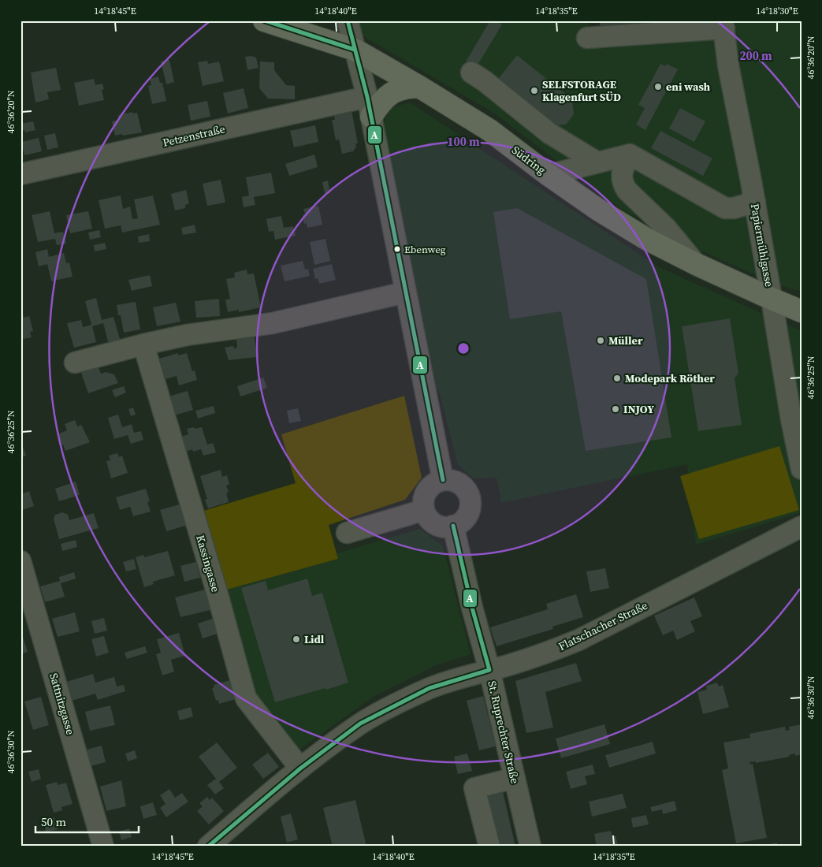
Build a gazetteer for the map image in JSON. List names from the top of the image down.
{
  "streets": {
    "main road": ["Südring"],
    "street": [
      "Petzenstraße",
      "Papiermühlgasse",
      "Kassingasse",
      "Flatschacher Straße",
      "Sattnitzgasse",
      "St. Ruprechter Straße"
    ]
  },
  "crossings": [
    ["Südring", "Papiermühlgasse"],
    ["Kassingasse", "Flatschacher Straße"],
    ["Flatschacher Straße", "St. Ruprechter Straße"]
  ],
  "places": [
    "eni wash",
    "SELFSTORAGE Klagenfurt SÜD",
    "Ebenweg",
    "Müller",
    "Modepark Röther",
    "INJOY",
    "Lidl"
  ],
  "lines": ["transit line A"],
  "scale_bar": "50 m",
  "coordinates": [
    "14°18'45\"E",
    "14°18'40\"E",
    "14°18'35\"E",
    "14°18'30\"E",
    "46°36'20\"N",
    "46°36'25\"N",
    "46°36'30\"N"
  ],
  "rings": ["200 m", "100 m"]
}
